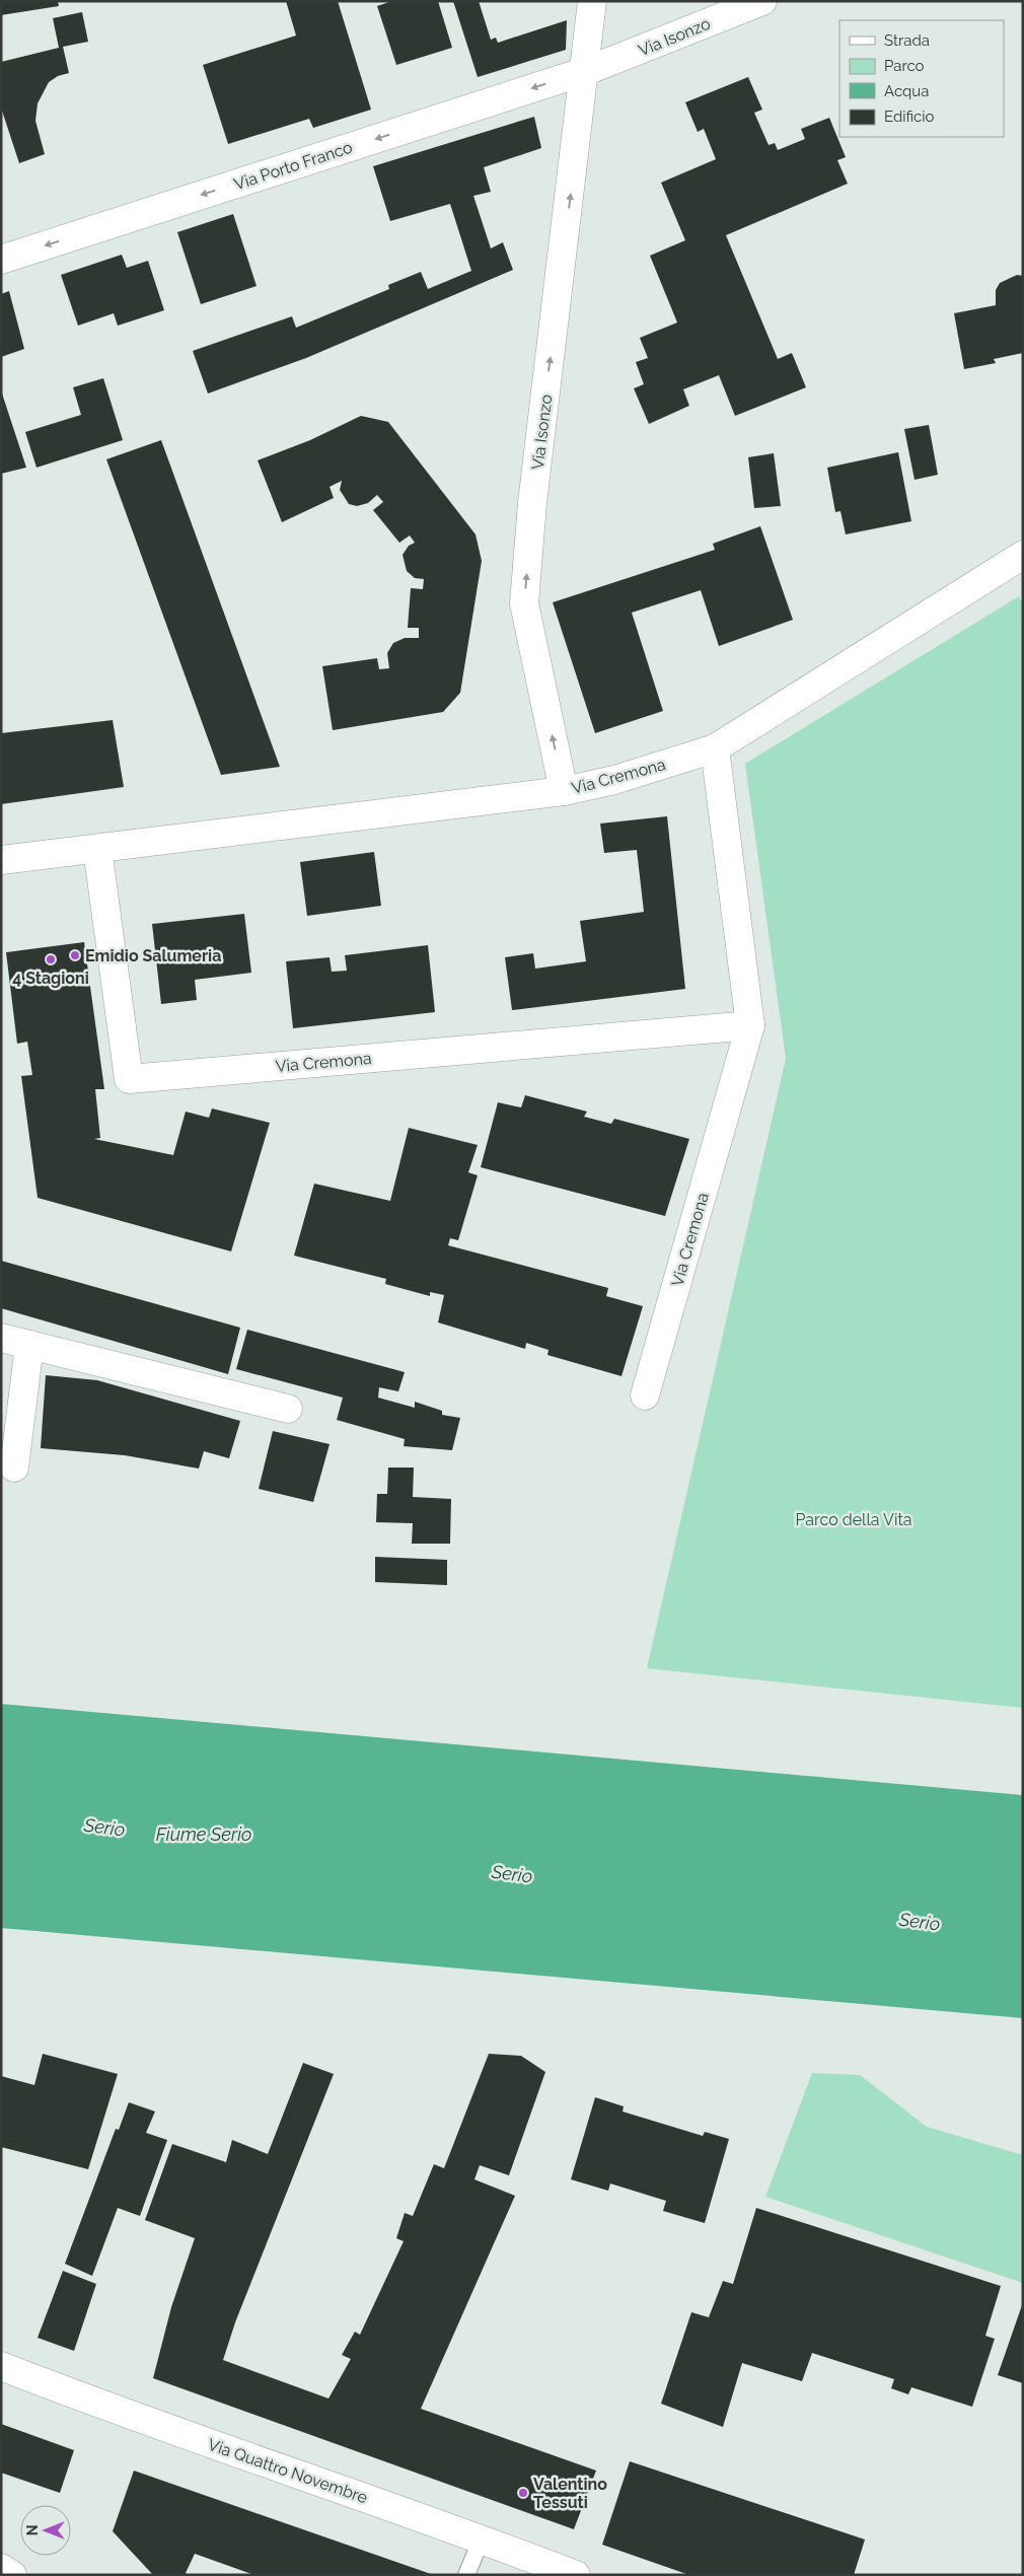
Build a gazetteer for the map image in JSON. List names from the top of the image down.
{
  "streets": {
    "street": [
      "Via Isonzo",
      "Via Porto Franco",
      "Via Cremona",
      "Via Quattro Novembre"
    ]
  },
  "crossings": [
    ["Via Isonzo", "Via Porto Franco"],
    ["Via Isonzo", "Via Cremona"]
  ],
  "one_way": ["Via Isonzo", "Via Porto Franco"],
  "water": ["Serio", "Fiume Serio"],
  "parks": ["Parco della Vita"],
  "places": ["Emidio Salumeria", "4 Stagioni", "Valentino Tessuti"],
  "legend": [
    "Strada",
    "Parco",
    "Acqua",
    "Edificio"
  ],
  "north": "left"
}
